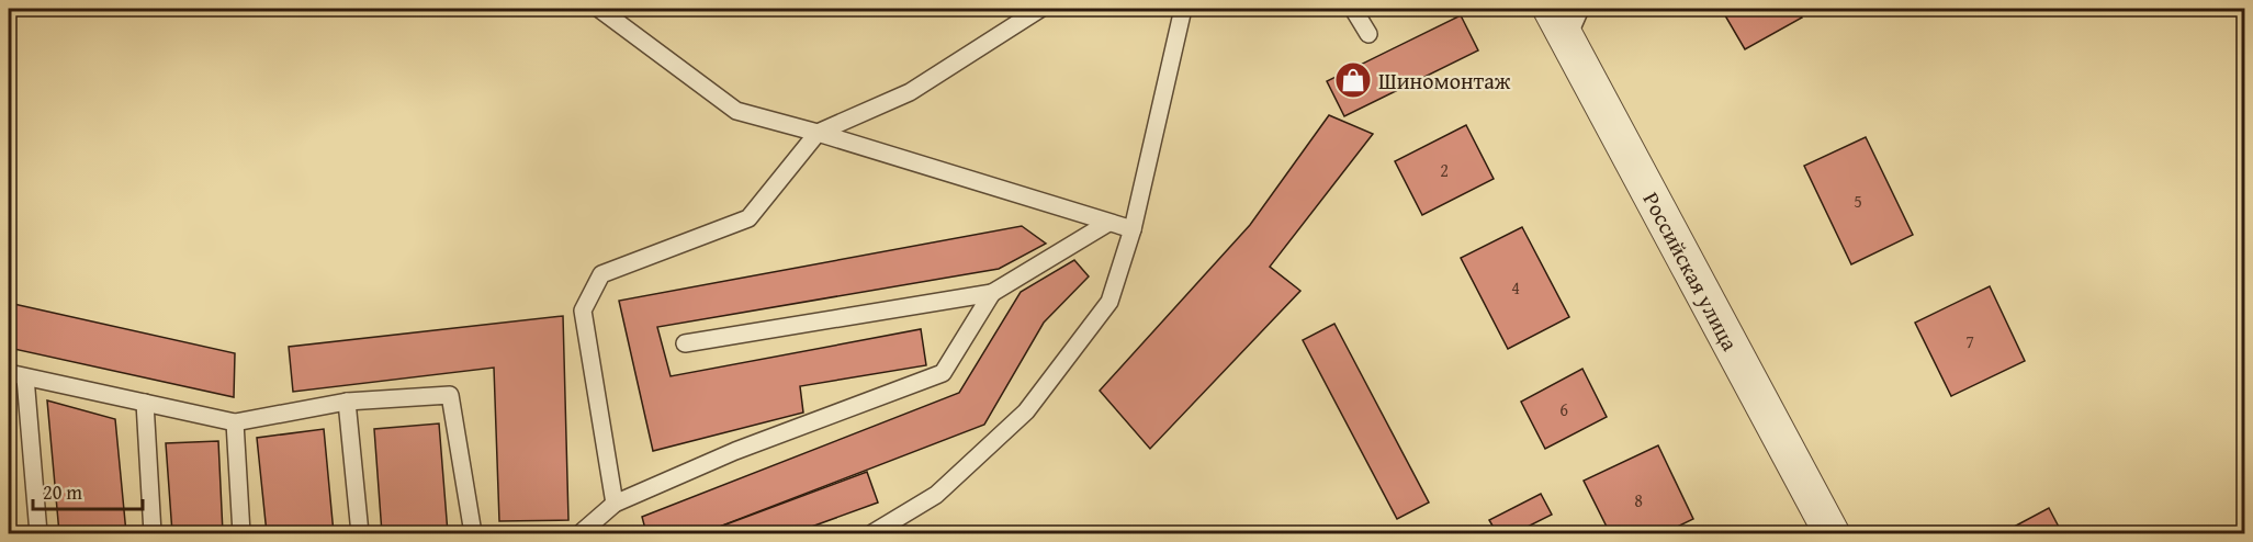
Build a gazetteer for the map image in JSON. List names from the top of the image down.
{
  "streets": {
    "street": ["Российская улица"]
  },
  "places": {
    "shop": ["Шиномонтаж"]
  },
  "house_numbers": [
    "2",
    "5",
    "4",
    "7",
    "6",
    "8"
  ],
  "scale_bar": "20 m"
}
